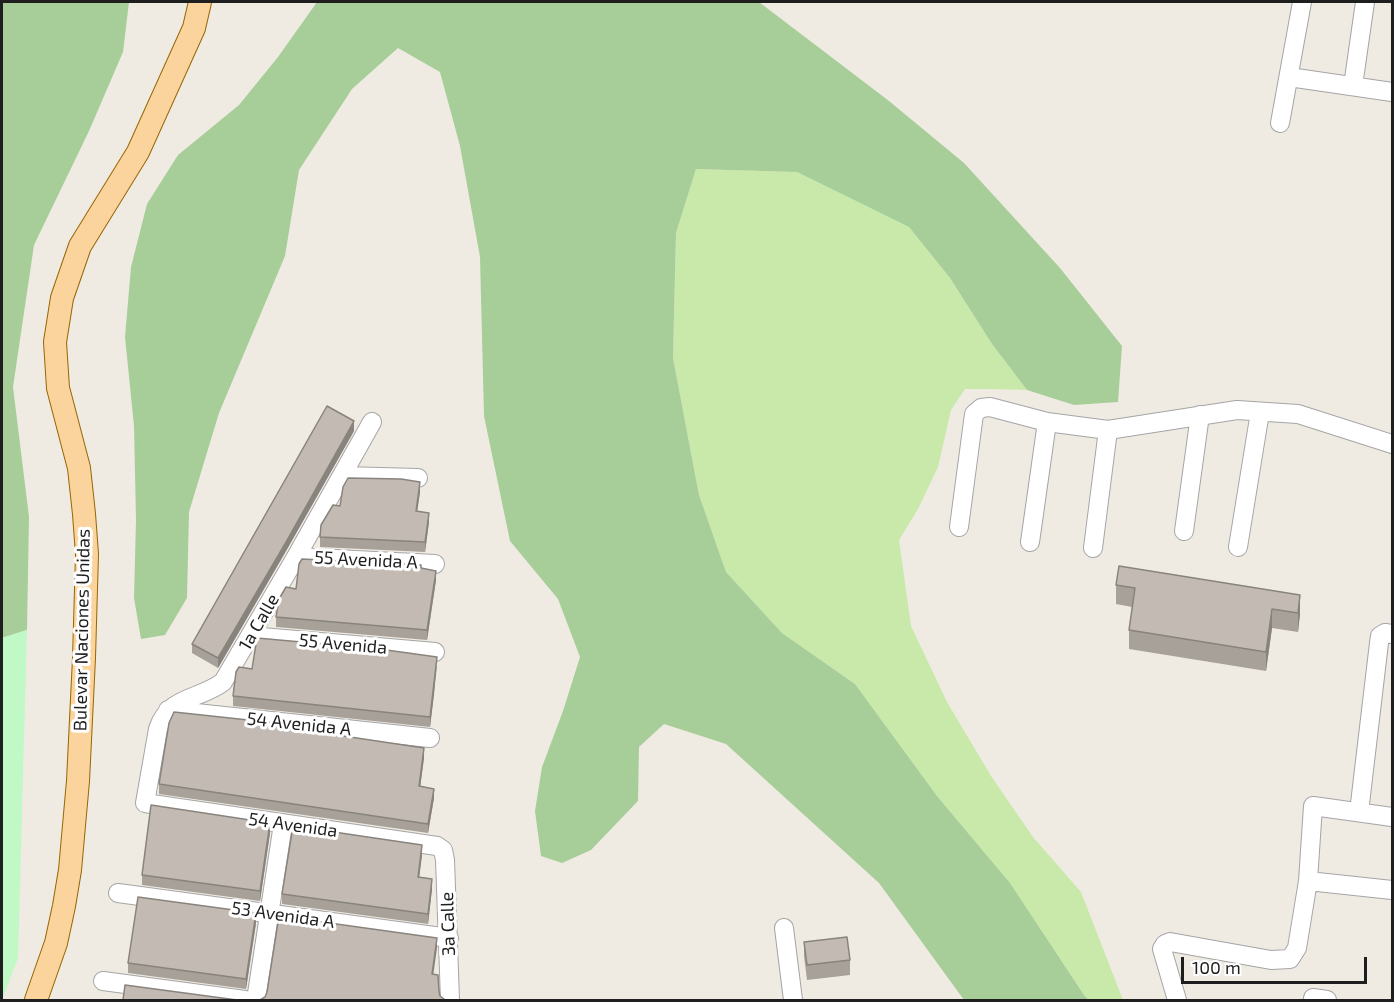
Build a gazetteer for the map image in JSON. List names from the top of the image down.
{
  "streets": {
    "main road": ["Bulevar Naciones Unidas"],
    "street": [
      "55 Avenida A",
      "1a Calle",
      "55 Avenida",
      "54 Avenida A",
      "54 Avenida",
      "53 Avenida A",
      "3a Calle"
    ]
  },
  "crossings": [
    ["55 Avenida A", "1a Calle"],
    ["1a Calle", "55 Avenida"],
    ["1a Calle", "54 Avenida A"],
    ["1a Calle", "54 Avenida"],
    ["54 Avenida A", "54 Avenida"],
    ["54 Avenida", "3a Calle"],
    ["53 Avenida A", "3a Calle"]
  ],
  "scale_bar": "100 m"
}
